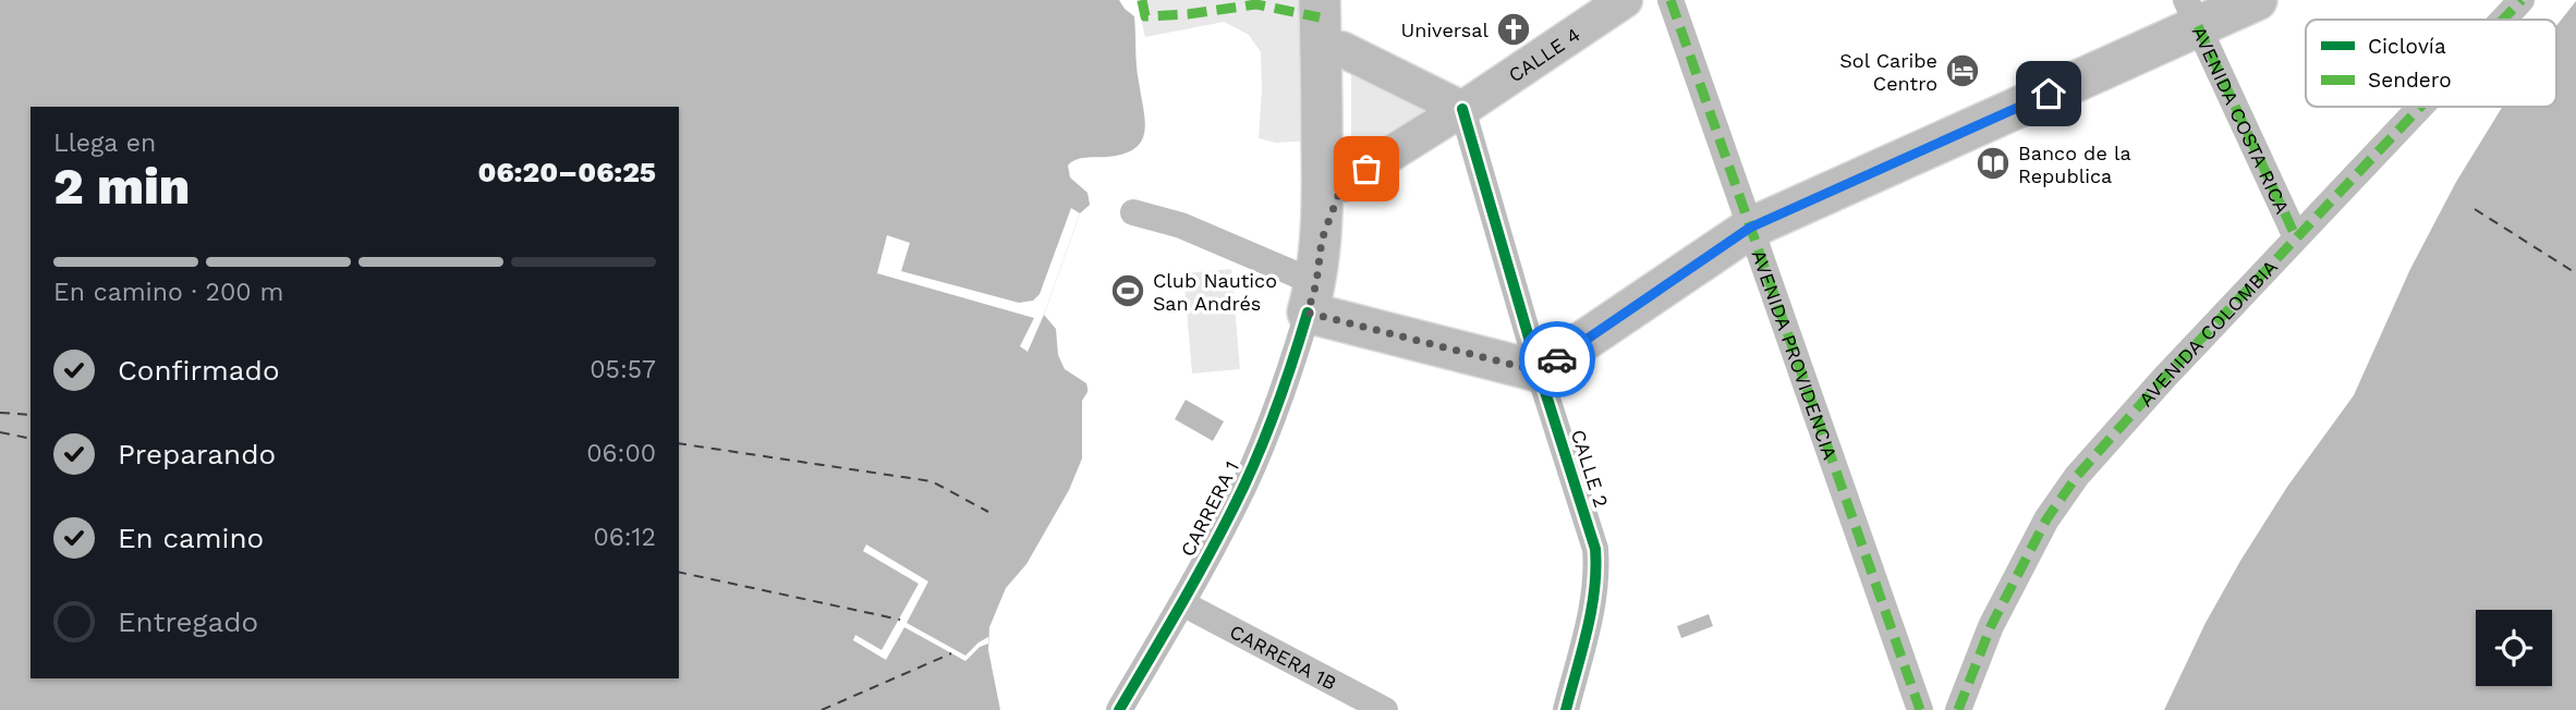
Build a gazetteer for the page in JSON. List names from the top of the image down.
{
  "streets": {
    "highway": ["CARRERA 1"],
    "main road": ["CALLE 4"],
    "street": [
      "AVENIDA COSTA RICA",
      "AVENIDA COLOMBIA",
      "AVENIDA PROVIDENCIA",
      "CALLE 2",
      "CARRERA 1B"
    ]
  },
  "crossings": [
    ["CALLE 4", "CALLE 2"],
    ["CALLE 4", "CARRERA 1"],
    ["AVENIDA COSTA RICA", "AVENIDA COLOMBIA"],
    ["CARRERA 1", "CARRERA 1B"]
  ],
  "places": {
    "church": ["Universal"],
    "hotel": ["Sol Caribe Centro"],
    "library": ["Banco de la Republica"],
    "sports": ["Club Nautico San Andrés"]
  },
  "legend": ["Ciclovía", "Sendero"],
  "page": {
    "heading": ["2 min", "Llega en", "06:20–06:25"],
    "bar": "En camino · 200 m",
    "list": [
      ["Confirmado", "05:57"],
      ["Preparando", "06:00"],
      ["En camino", "06:12"],
      "Entregado"
    ]
  }
}
